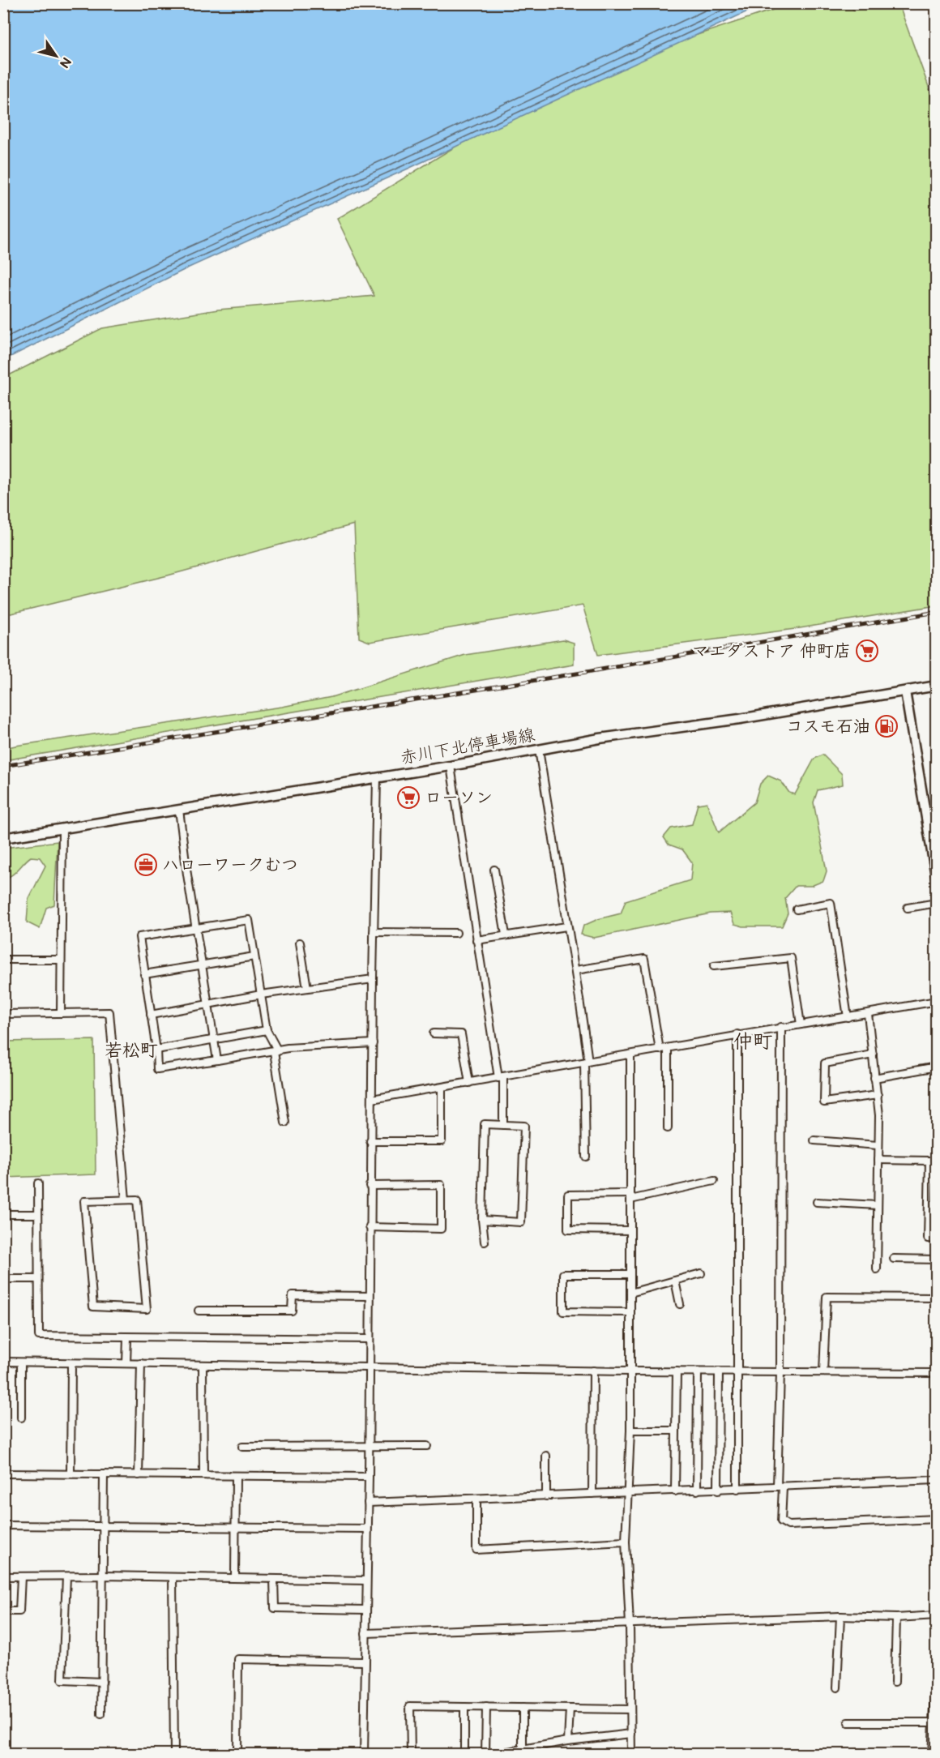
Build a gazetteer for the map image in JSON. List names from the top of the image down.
{
  "streets": {
    "main road": ["赤川下北停車場線"]
  },
  "districts": ["仲町", "若松町"],
  "places": {
    "supermarket": ["マエダストア 仲町店", "ローソン"],
    "fuel station": ["コスモ石油"],
    "office": ["ハローワークむつ"]
  },
  "north": "bottom right"
}
